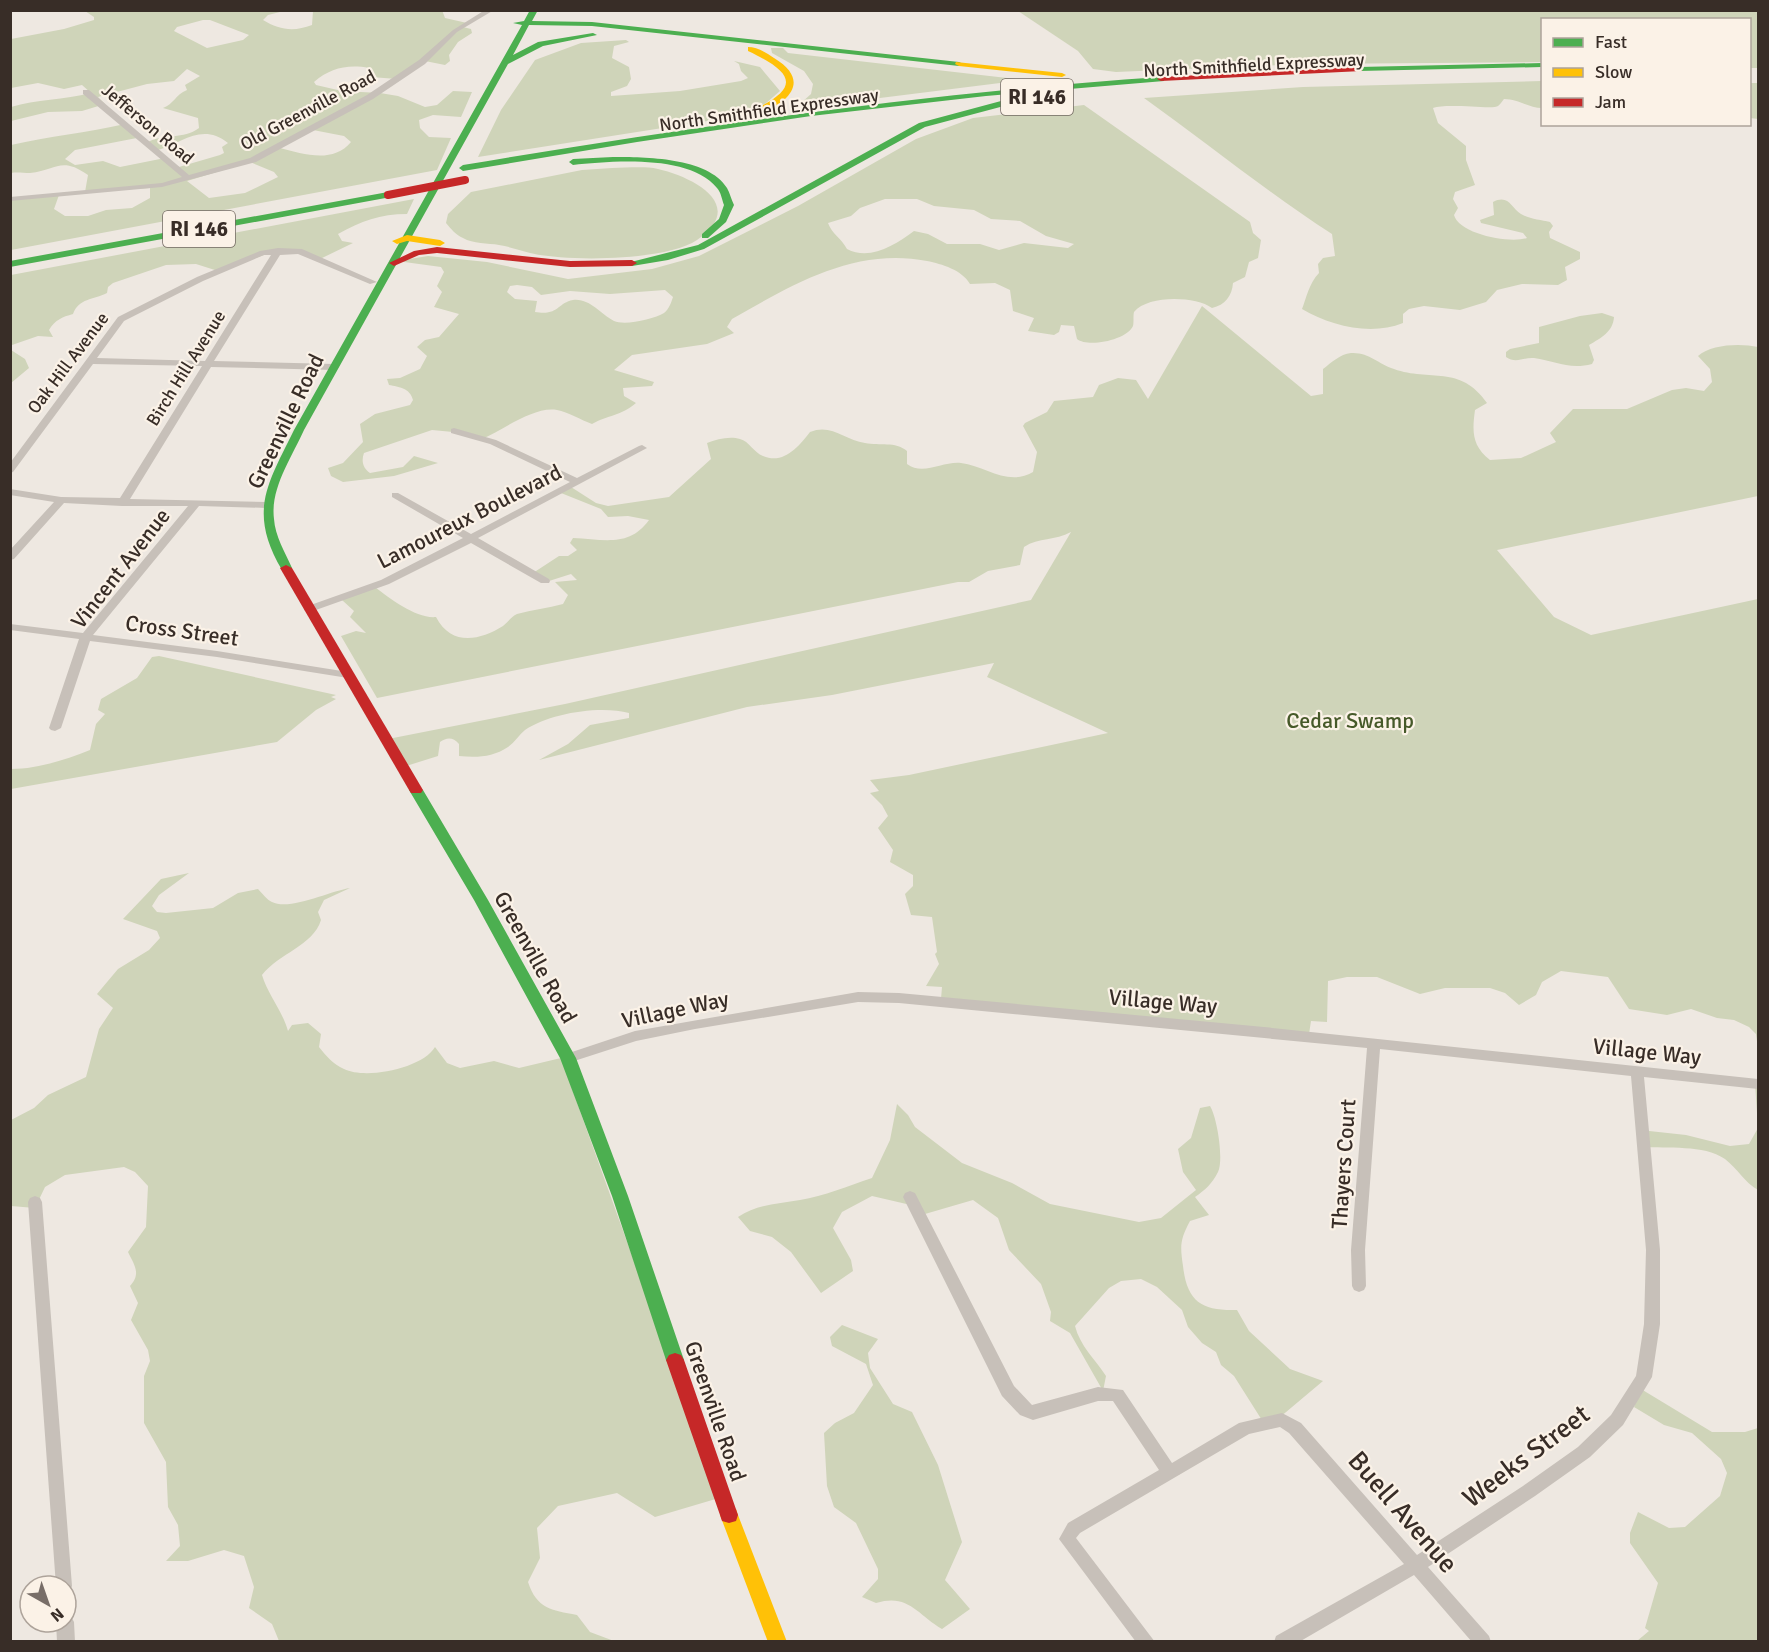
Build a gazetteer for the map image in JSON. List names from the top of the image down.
{
  "streets": {
    "main road": ["North Smithfield Expressway", "RI 146", "Greenville Road"],
    "street": [
      "Old Greenville Road",
      "Jefferson Road",
      "Oak Hill Avenue",
      "Birch Hill Avenue",
      "Lamoureux Boulevard",
      "Vincent Avenue",
      "Cross Street",
      "Village Way",
      "Thayers Court",
      "Weeks Street",
      "Buell Avenue"
    ]
  },
  "crossings": [
    ["Old Greenville Road", "Jefferson Road"],
    ["Oak Hill Avenue", "Birch Hill Avenue"],
    ["Greenville Road", "Lamoureux Boulevard"],
    ["Greenville Road", "Cross Street"],
    ["Greenville Road", "Village Way"],
    ["Vincent Avenue", "Cross Street"],
    ["Village Way", "Thayers Court"],
    ["Village Way", "Weeks Street"],
    ["Weeks Street", "Buell Avenue"]
  ],
  "parks": ["Cedar Swamp"],
  "legend": ["Fast", "Slow", "Jam"],
  "north": "bottom right"
}
